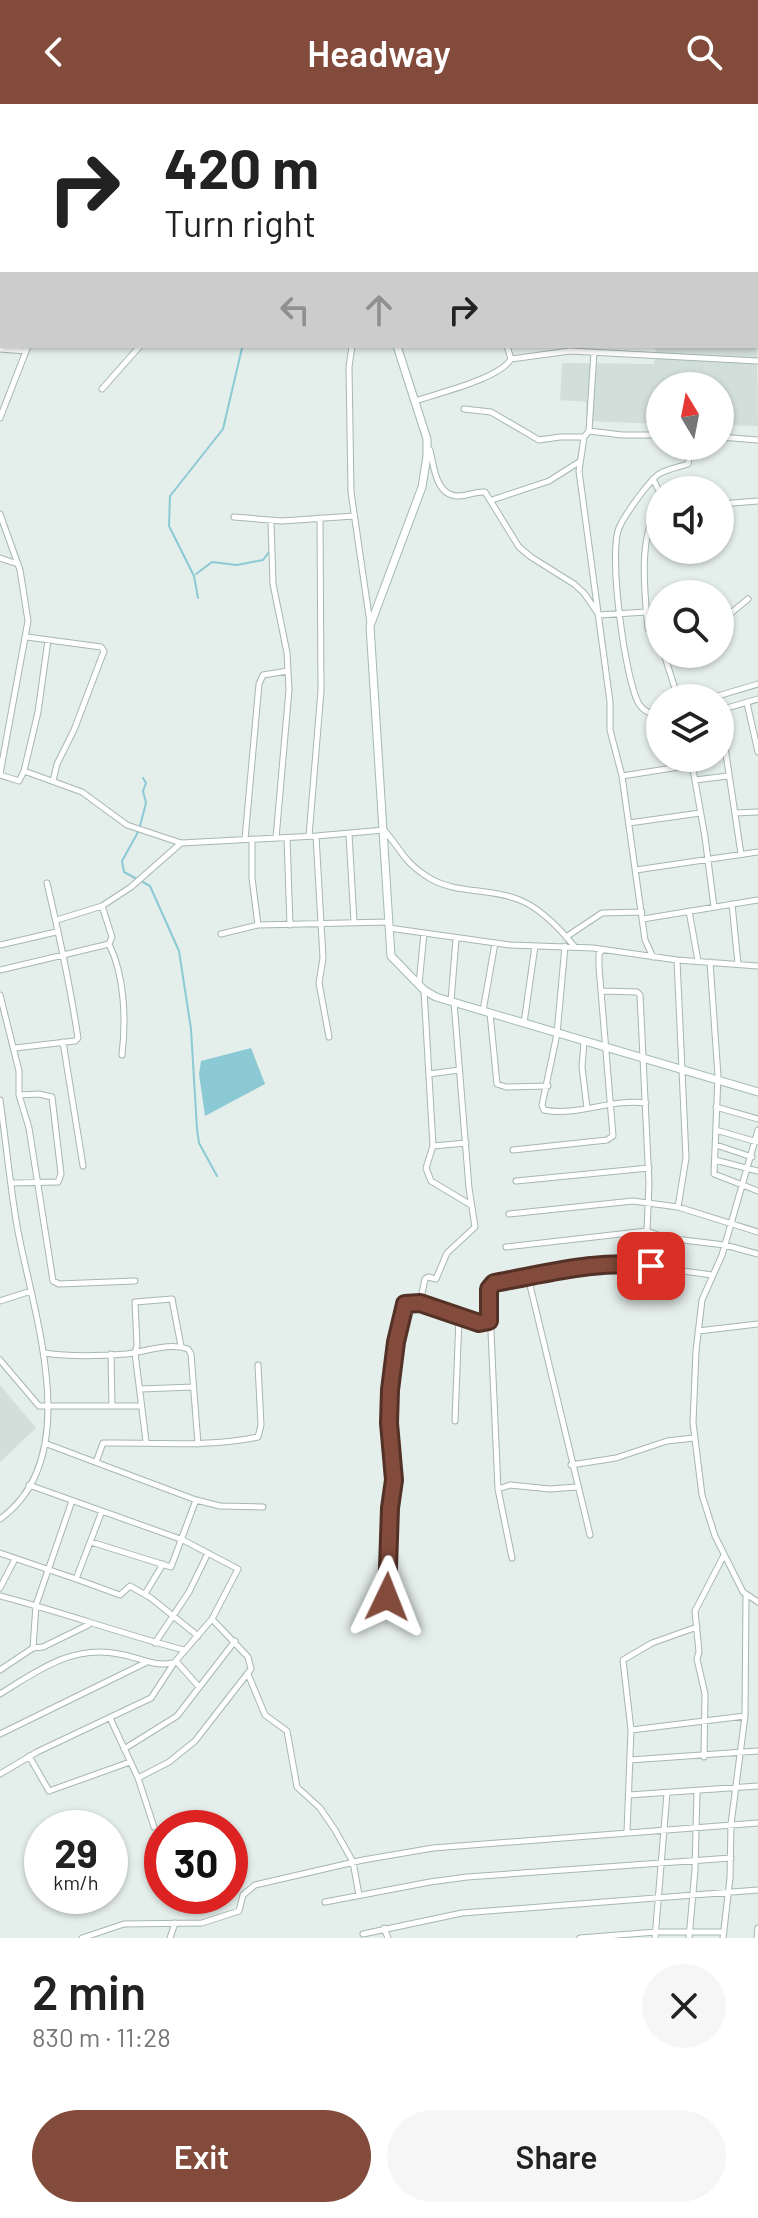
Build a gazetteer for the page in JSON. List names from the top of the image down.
{
  "north": "top",
  "page": {
    "header": "Headway",
    "turn": ["420 m", "Turn right"],
    "speed": "29 km/h",
    "limit": "30",
    "heading": ["2 min", "830 m · 11:28"],
    "buttons": ["Exit", "Share"]
  }
}
